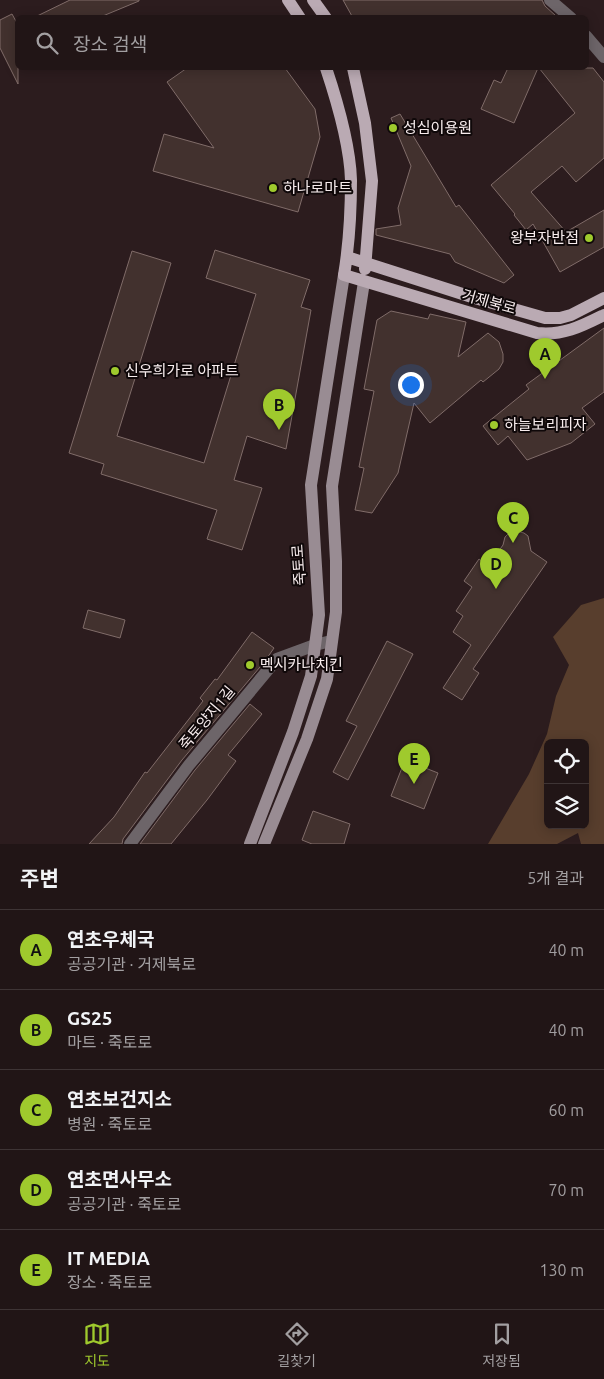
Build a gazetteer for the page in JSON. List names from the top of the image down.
{
  "streets": {
    "main road": ["거제북로"],
    "street": ["죽토로", "죽토양지1길"]
  },
  "crossings": [
    ["거제북로", "죽토로"],
    ["죽토로", "죽토양지1길"]
  ],
  "places": [
    "성심이용원",
    "하나로마트",
    "왕부자반점",
    "신우희가로 아파트",
    "하늘보리피자",
    "멕시카나치킨"
  ],
  "page": {
    "search": "장소 검색",
    "pins": [
      "A",
      "B",
      "C",
      "D",
      "E"
    ],
    "heading": ["주변", "5개 결과"],
    "list": [
      {
        "mark": "A",
        "name": "연초우체국",
        "note": "공공기관 · 거제북로",
        "value": "40 m"
      },
      {
        "mark": "B",
        "name": "GS25",
        "note": "마트 · 죽토로",
        "value": "40 m"
      },
      {
        "mark": "C",
        "name": "연초보건지소",
        "note": "병원 · 죽토로",
        "value": "60 m"
      },
      {
        "mark": "D",
        "name": "연초면사무소",
        "note": "공공기관 · 죽토로",
        "value": "70 m"
      },
      {
        "mark": "E",
        "name": "IT MEDIA",
        "note": "장소 · 죽토로",
        "value": "130 m"
      }
    ],
    "nav": ["지도", "길찾기", "저장됨"]
  }
}
